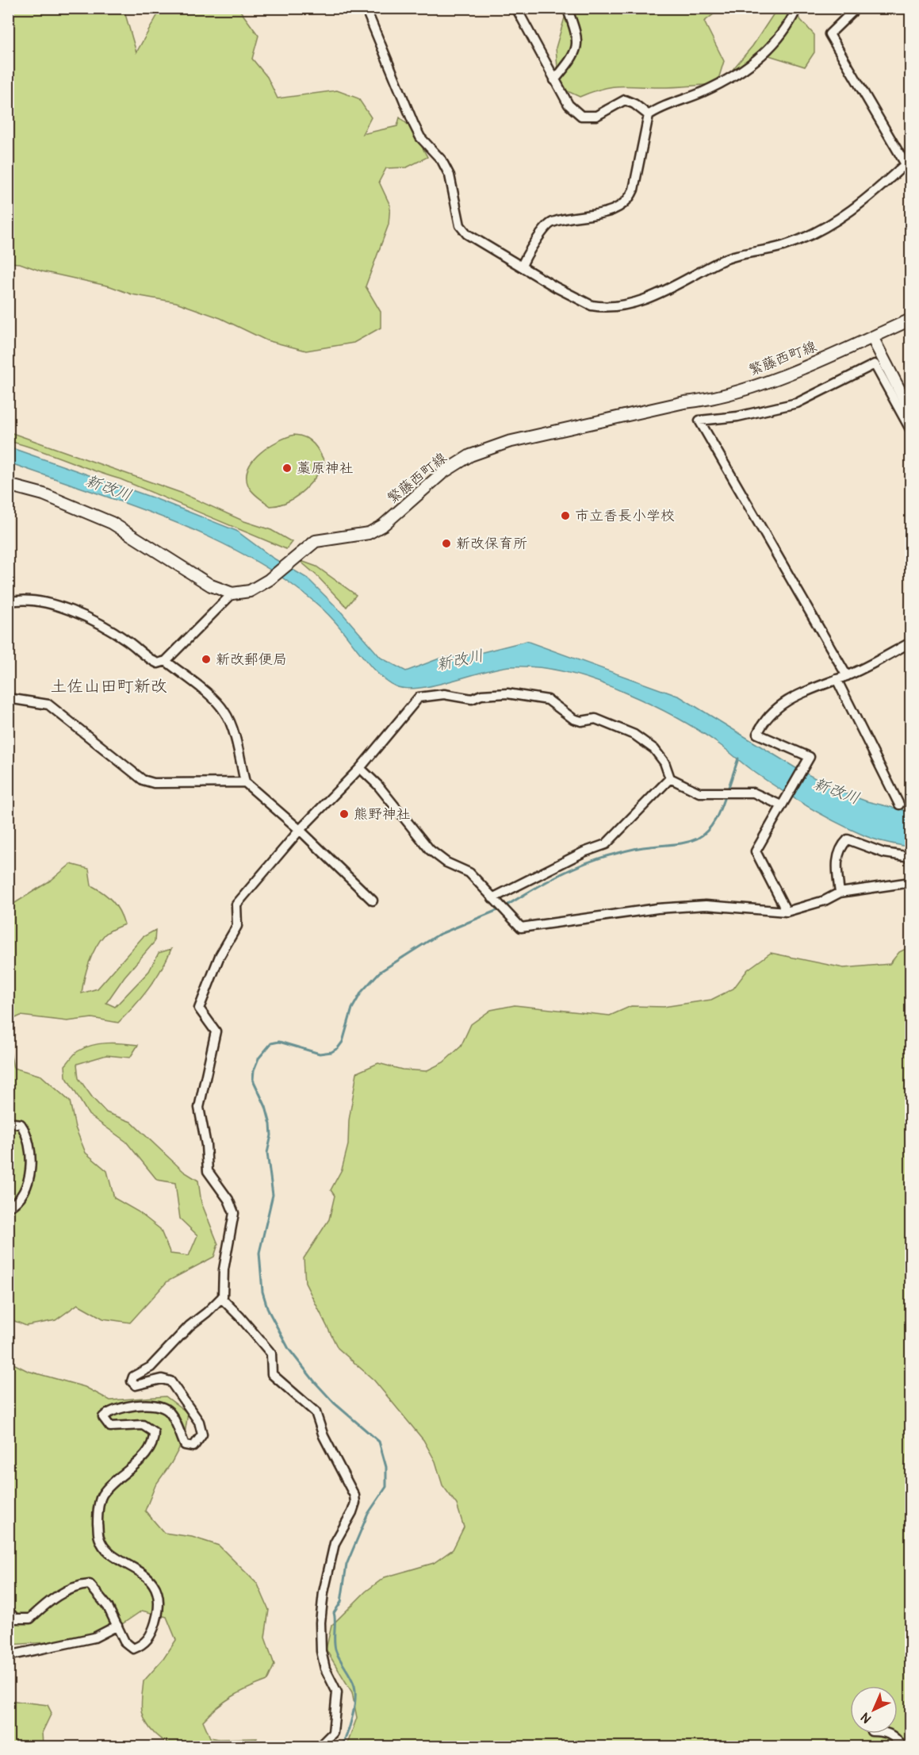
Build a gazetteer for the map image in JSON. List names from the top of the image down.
{
  "streets": {
    "main road": ["繁藤西町線"]
  },
  "districts": ["土佐山田町新改"],
  "water": ["新改川"],
  "places": [
    "藁原神社",
    "市立香長小学校",
    "新改保育所",
    "新改郵便局",
    "熊野神社"
  ],
  "north": "bottom left"
}
